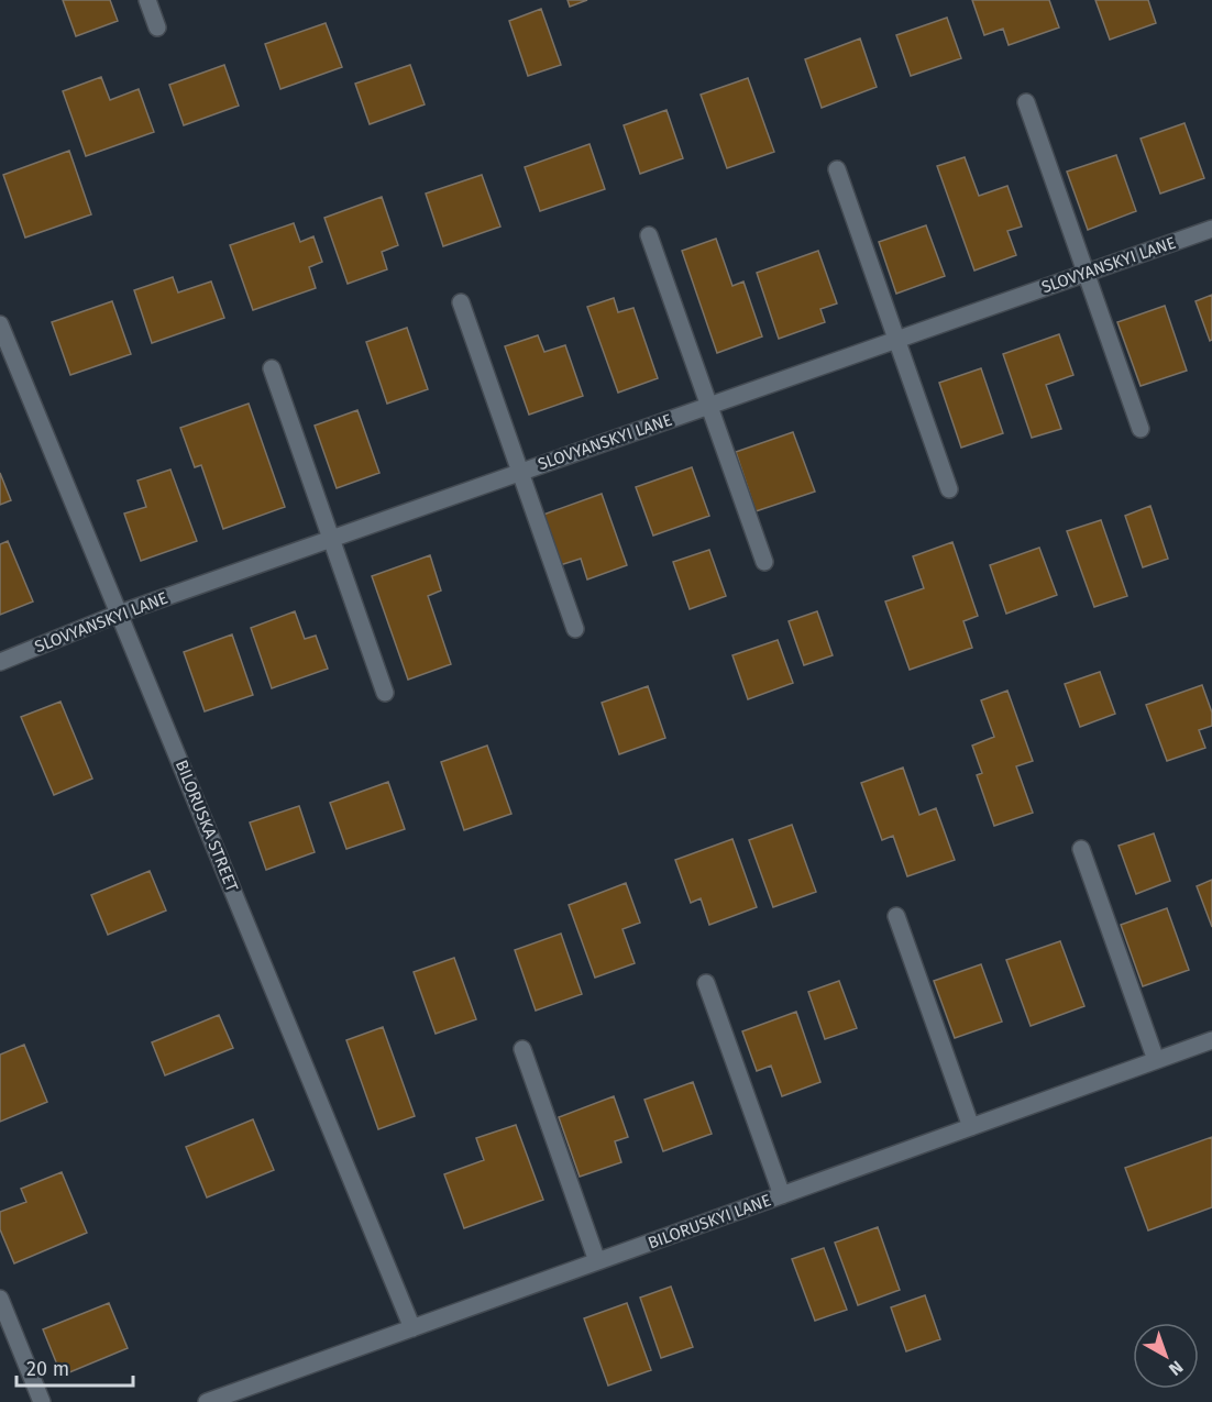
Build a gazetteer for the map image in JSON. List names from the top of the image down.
{
  "streets": {
    "street": ["SLOVYANSKYI LANE", "BILORUSKA STREET", "BILORUSKYI LANE"]
  },
  "crossings": [
    ["SLOVYANSKYI LANE", "BILORUSKA STREET"],
    ["BILORUSKA STREET", "BILORUSKYI LANE"]
  ],
  "scale_bar": "20 m",
  "north": "bottom right"
}
